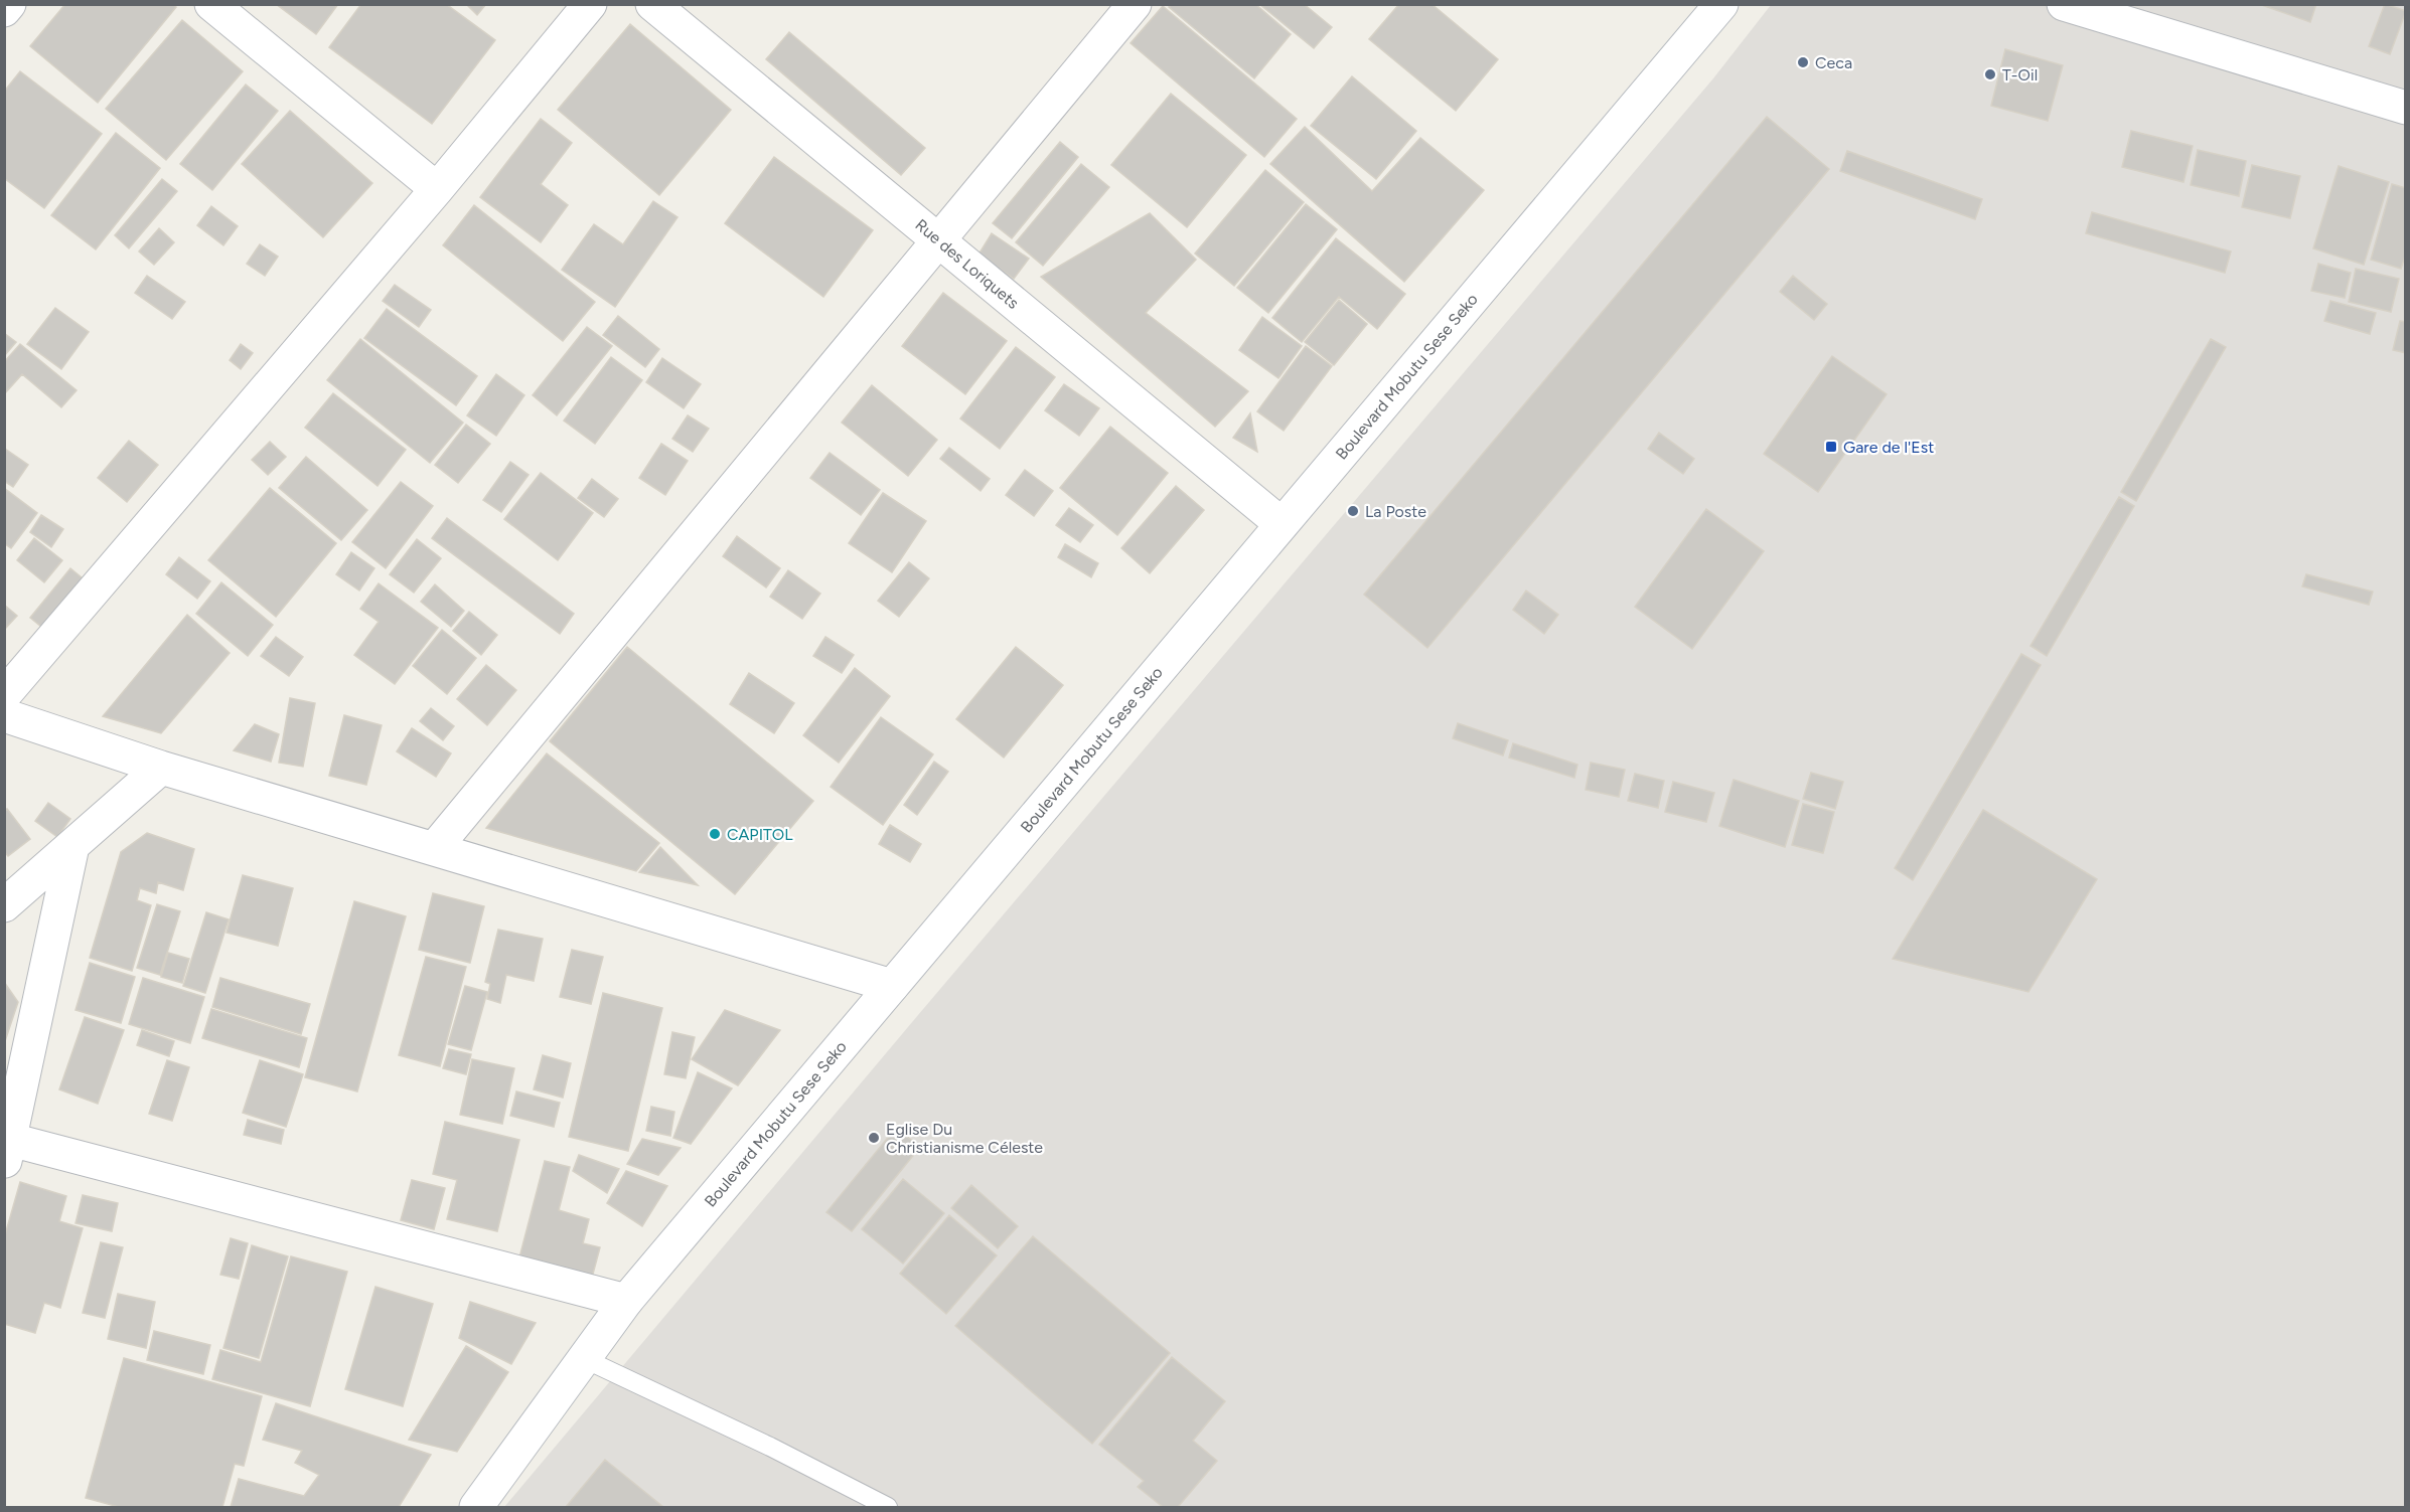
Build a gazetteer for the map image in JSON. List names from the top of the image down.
{
  "streets": {
    "street": ["Rue des Loriquets", "Boulevard Mobutu Sese Seko"]
  },
  "crossings": [
    ["Rue des Loriquets", "Boulevard Mobutu Sese Seko"]
  ],
  "places": {
    "other": [
      "Ceca",
      "T-Oil",
      "La Poste",
      "CAPITOL",
      "Eglise Du Christianisme Céleste"
    ],
    "transit": ["Gare de l'Est"]
  }
}
